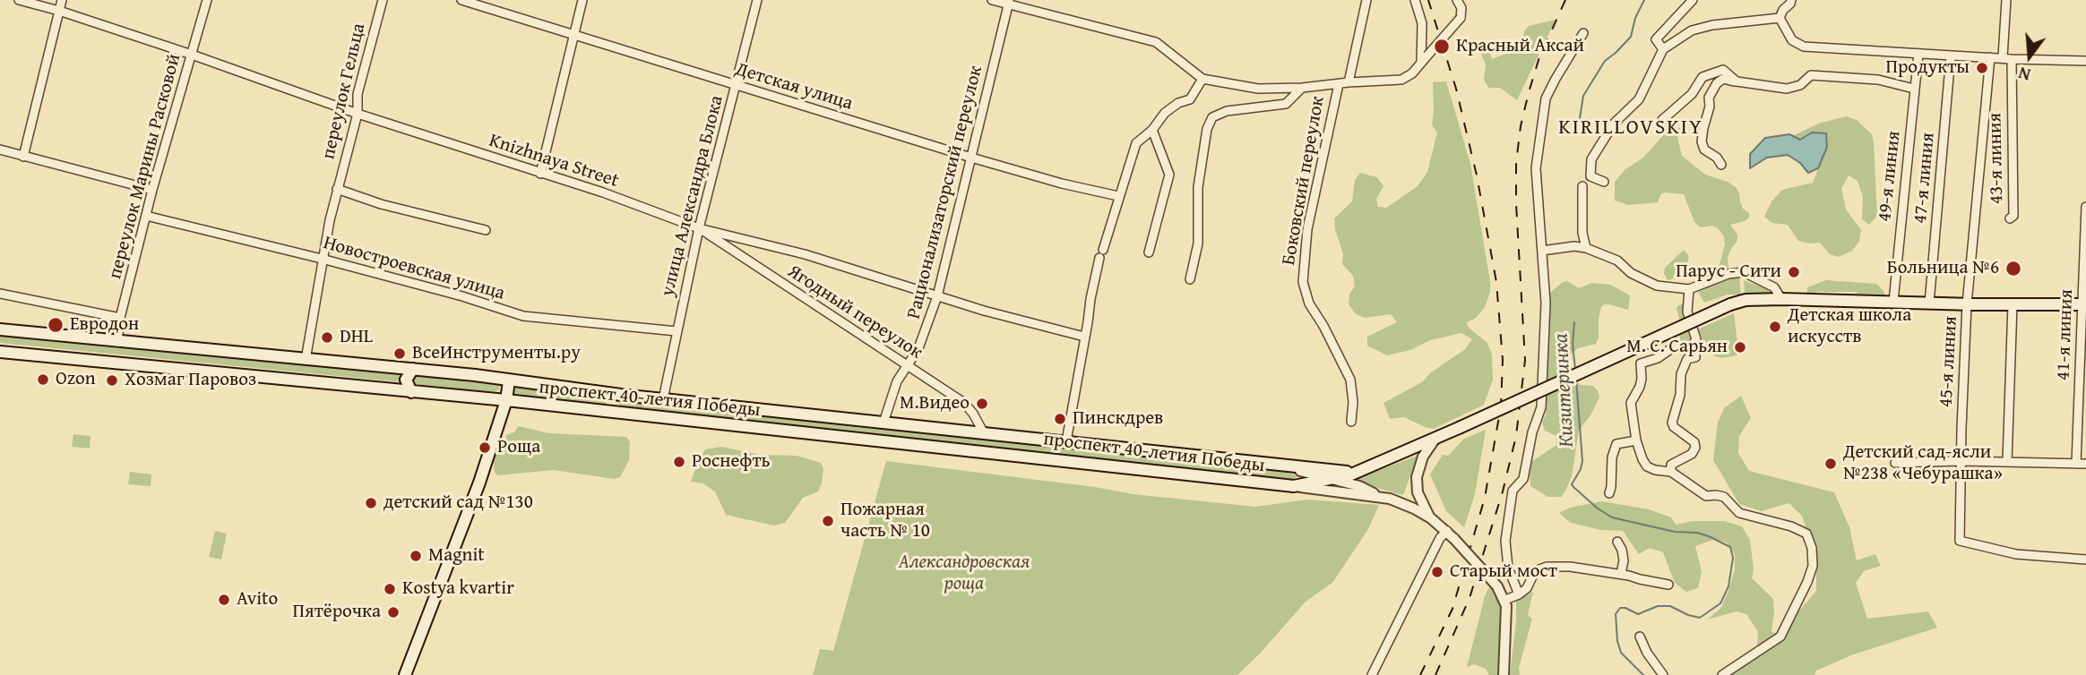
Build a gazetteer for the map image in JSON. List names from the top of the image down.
{
  "streets": {
    "main road": ["проспект 40-летия Победы"],
    "street": [
      "Детская улица",
      "переулок Гельца",
      "43-я линия",
      "Knizhnaya Street",
      "переулок Марины Расковой",
      "49-я линия",
      "47-я линия",
      "Боковский переулок",
      "Рационализаторский переулок",
      "улица Александра Блока",
      "Новостроевская улица",
      "Ягодный переулок",
      "41-я линия",
      "45-я линия"
    ]
  },
  "crossings": [
    ["Детская улица", "Рационализаторский переулок"],
    ["Детская улица", "улица Александра Блока"],
    ["переулок Гельца", "Knizhnaya Street"],
    ["переулок Гельца", "Новостроевская улица"],
    ["переулок Гельца", "проспект 40-летия Победы"],
    ["Knizhnaya Street", "переулок Марины Расковой"],
    ["Knizhnaya Street", "Рационализаторский переулок"],
    ["Knizhnaya Street", "улица Александра Блока"],
    ["Knizhnaya Street", "Ягодный переулок"],
    ["переулок Марины Расковой", "Новостроевская улица"],
    ["переулок Марины Расковой", "проспект 40-летия Победы"],
    ["Рационализаторский переулок", "Ягодный переулок"],
    ["Рационализаторский переулок", "проспект 40-летия Победы"],
    ["улица Александра Блока", "Новостроевская улица"],
    ["улица Александра Блока", "Ягодный переулок"],
    ["улица Александра Блока", "проспект 40-летия Победы"],
    ["Ягодный переулок", "проспект 40-летия Победы"]
  ],
  "districts": ["KIRILLOVSKIY"],
  "water": ["Кизитеринка"],
  "parks": ["Александровская роща"],
  "places": [
    "Красный Аксай",
    "Продукты",
    "Больница №6",
    "Парус - Сити",
    "Евродон",
    "Детская школа искусств",
    "DHL",
    "М. С. Сарьян",
    "ВсеИнструменты.ру",
    "Ozon",
    "Хозмаг Паровоз",
    "М.Видео",
    "Пинскдрев",
    "Роща",
    "Роснефть",
    "Детский сад-ясли №238 «Чебурашка»",
    "детский сад №130",
    "Пожарная часть № 10",
    "Magnit",
    "Старый мост",
    "Kostya kvartir",
    "Avito",
    "Пятёрочка"
  ],
  "north": "bottom"
}
